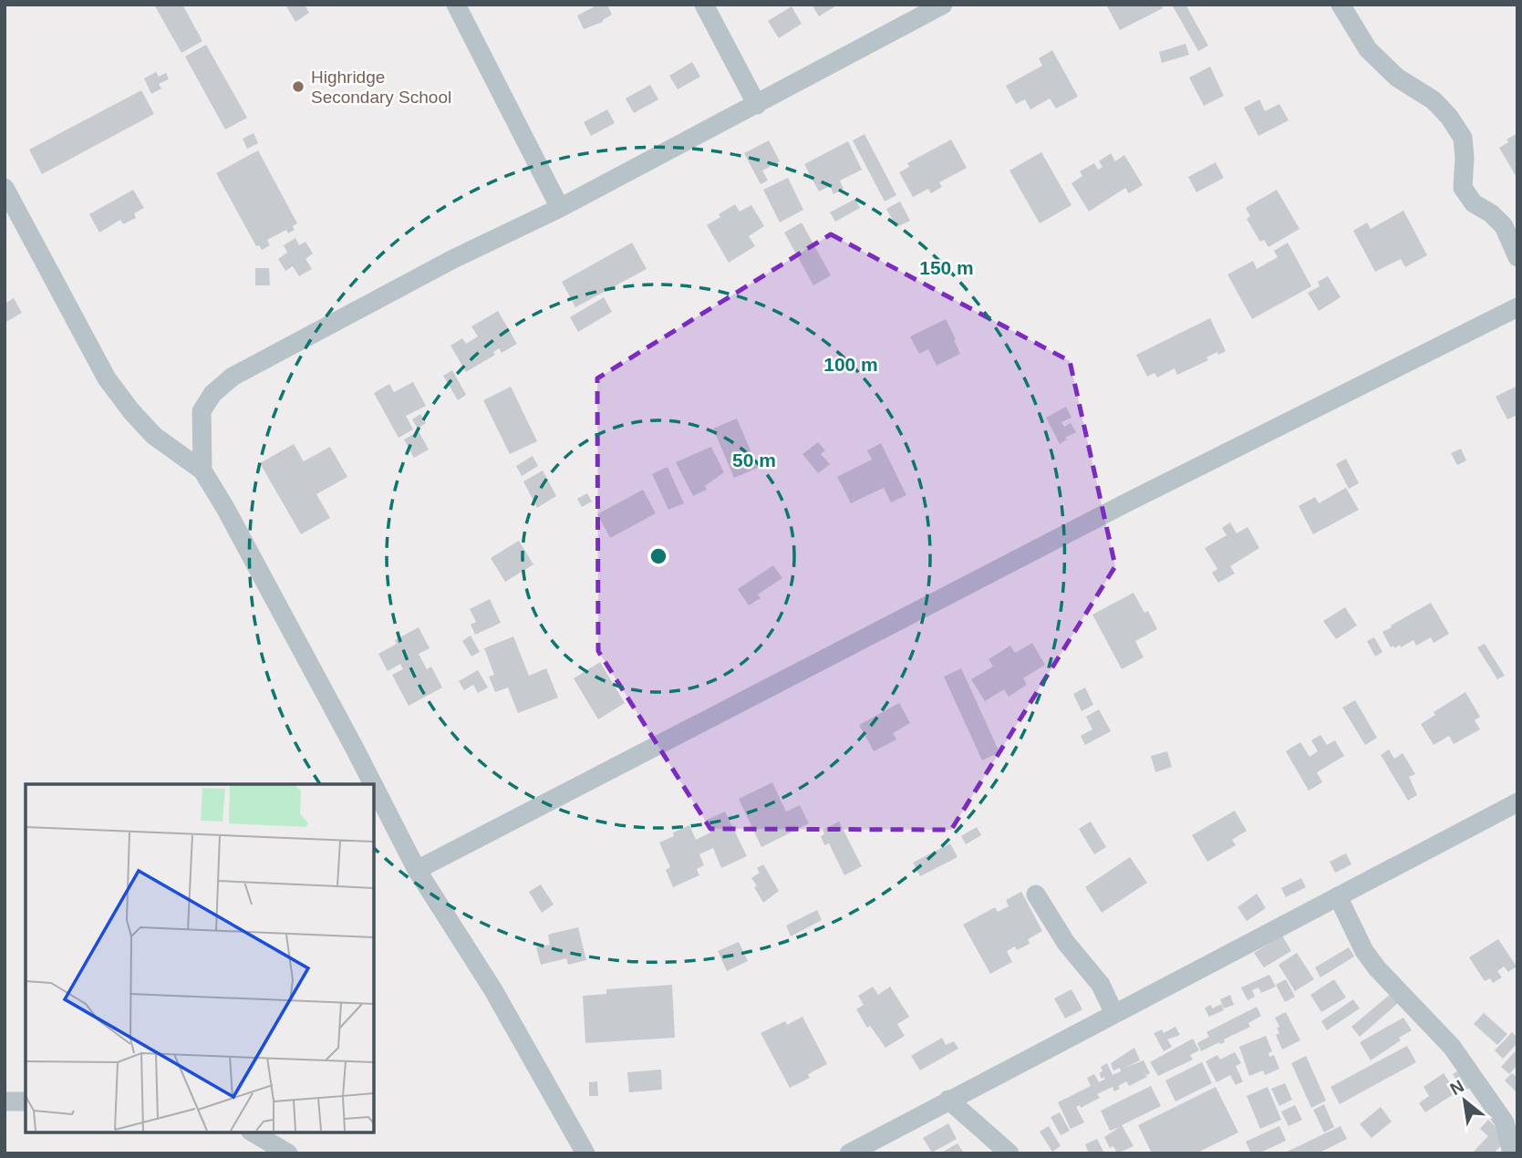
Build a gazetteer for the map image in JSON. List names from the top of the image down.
{
  "places": ["Highridge Secondary School"],
  "north": "top left",
  "rings": ["150 m", "100 m", "50 m"]
}
